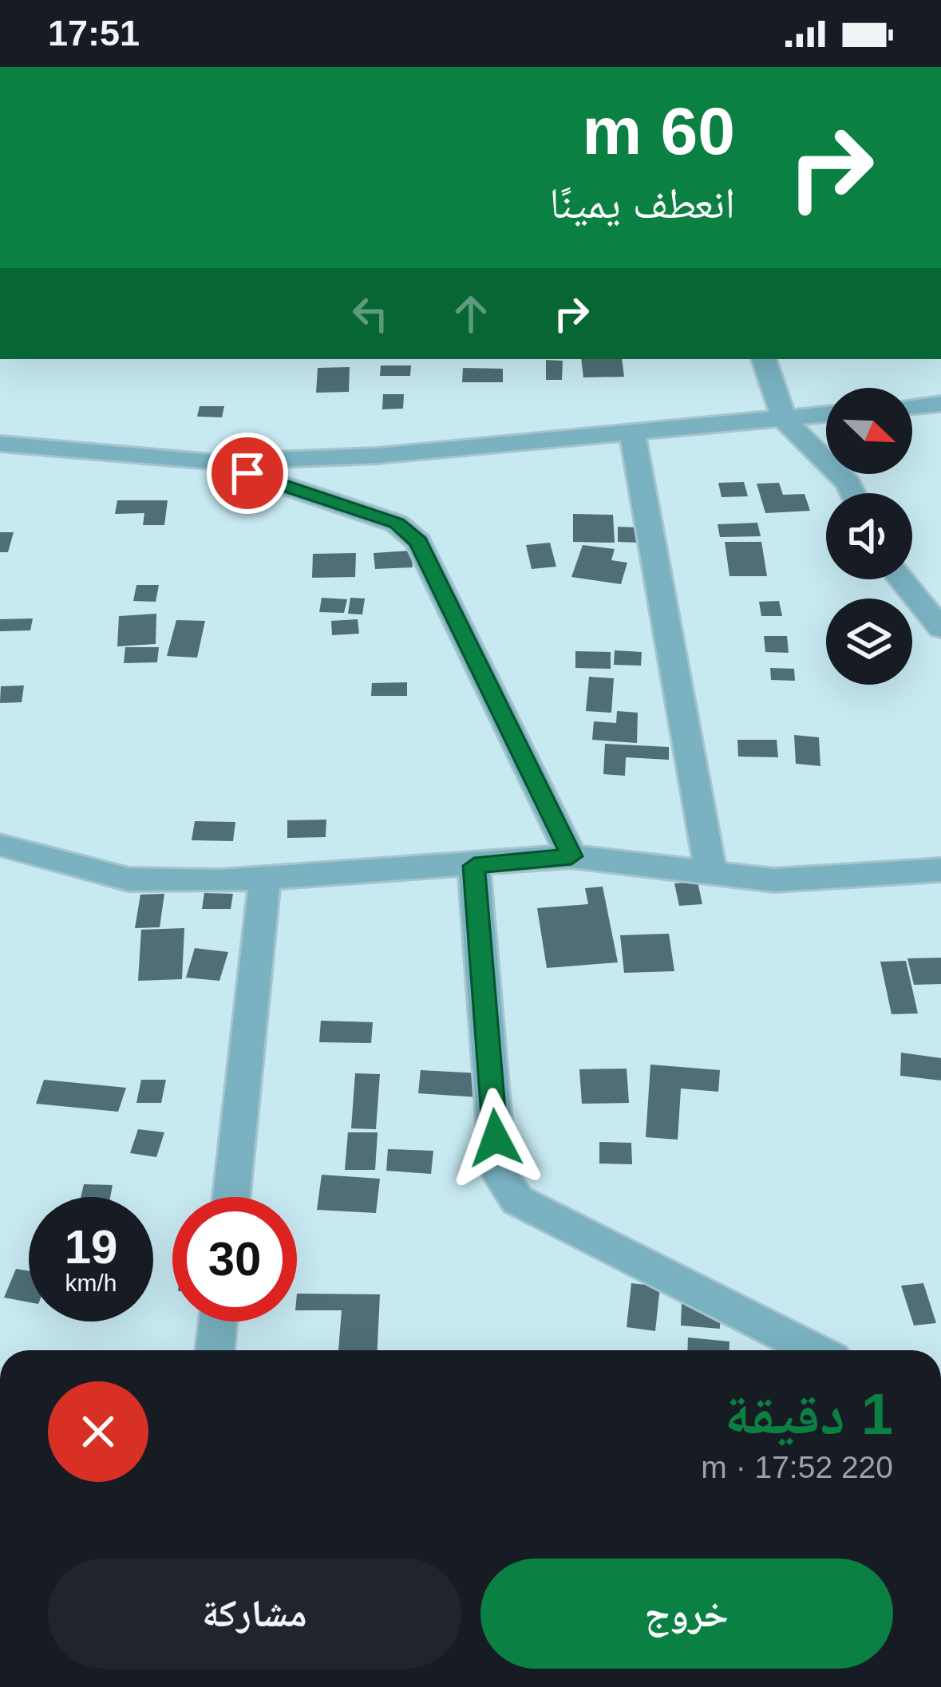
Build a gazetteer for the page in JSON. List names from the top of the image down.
{
  "north": "bottom right",
  "page": {
    "status": "17:51",
    "turn": ["60 m", "انعطف يمينًا"],
    "speed": "19 km/h",
    "limit": "30",
    "heading": ["1 دقيقة", "220 m · 17:52"],
    "buttons": ["خروج", "مشاركة"]
  }
}
